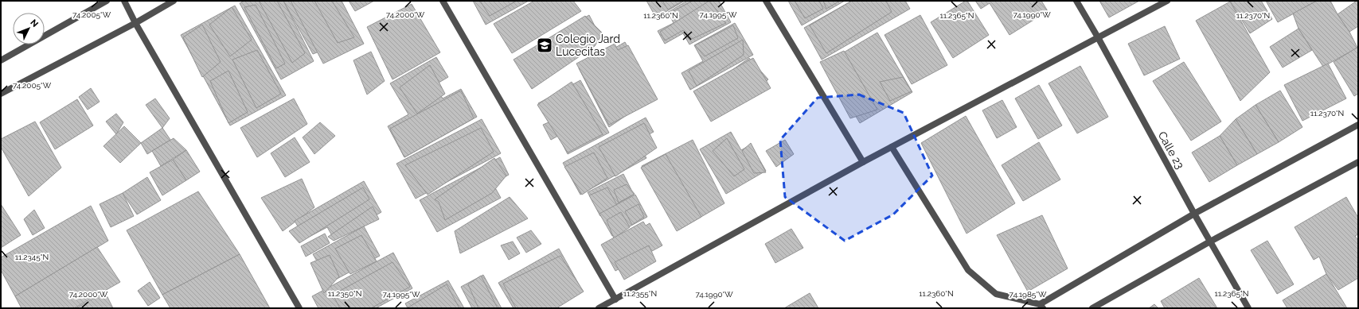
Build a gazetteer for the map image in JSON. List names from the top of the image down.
{
  "streets": {
    "street": ["Calle 23"]
  },
  "places": {
    "school or university": ["Colegio Jard Lucecitas"]
  },
  "north": "top right",
  "coordinates": [
    "74.2000°W",
    "74.1990°W",
    "74.2005°W",
    "74.1995°W",
    "11.2370°N",
    "11.2360°N",
    "11.2365°N",
    "11.2345°N",
    "11.2350°N",
    "11.2355°N",
    "74.1985°W"
  ]
}
